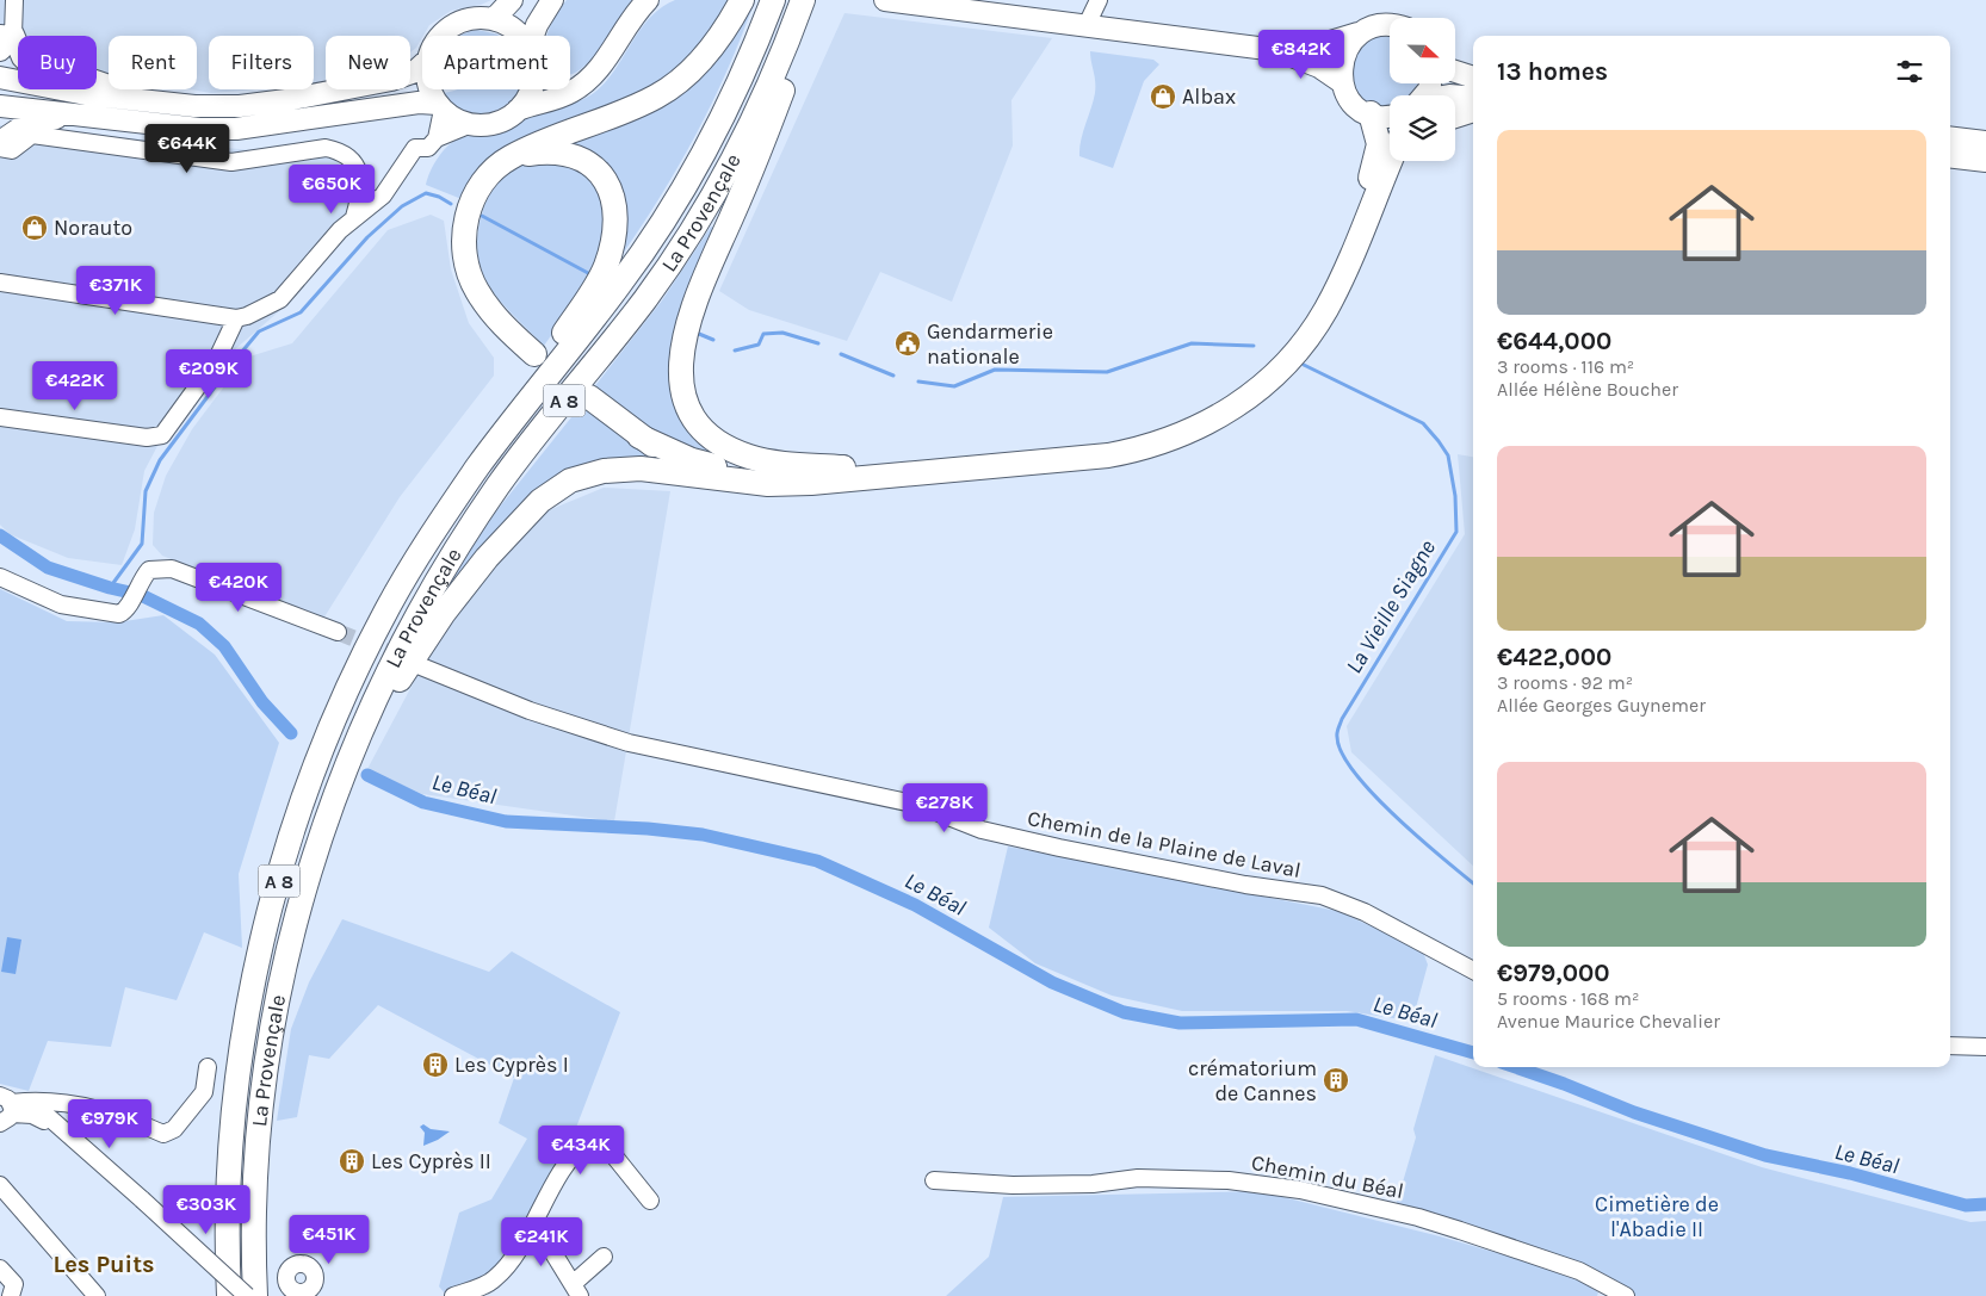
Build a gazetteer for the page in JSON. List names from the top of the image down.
{
  "streets": {
    "highway": ["La Provençale", "A 8"],
    "street": ["Chemin de la Plaine de Laval", "Chemin du Béal"]
  },
  "districts": ["Les Puits"],
  "water": ["La Vieille Siagne", "Le Béal"],
  "parks": ["Cimetière de l'Abadie II"],
  "places": {
    "shop": ["Albax", "Norauto"],
    "public building": ["Gendarmerie nationale"],
    "building": ["Les Cyprès I", "crématorium de Cannes", "Les Cyprès II"]
  },
  "north": "right",
  "page": {
    "price": [
      "€842K",
      "€644K",
      "€650K",
      "€371K",
      "€209K",
      "€422K",
      "€420K",
      "€278K",
      "€979K",
      "€434K",
      "€303K",
      "€451K",
      "€241K"
    ],
    "chip": [
      "Buy",
      "Rent",
      "Filters",
      "New",
      "Apartment"
    ],
    "heading": "13 homes",
    "list": [
      {
        "name": "€644,000",
        "note": "3 rooms · 116 m² · Allée Hélène Boucher"
      },
      {
        "name": "€422,000",
        "note": "3 rooms · 92 m² · Allée Georges Guynemer"
      },
      {
        "name": "€979,000",
        "note": "5 rooms · 168 m² · Avenue Maurice Chevalier"
      }
    ]
  }
}
